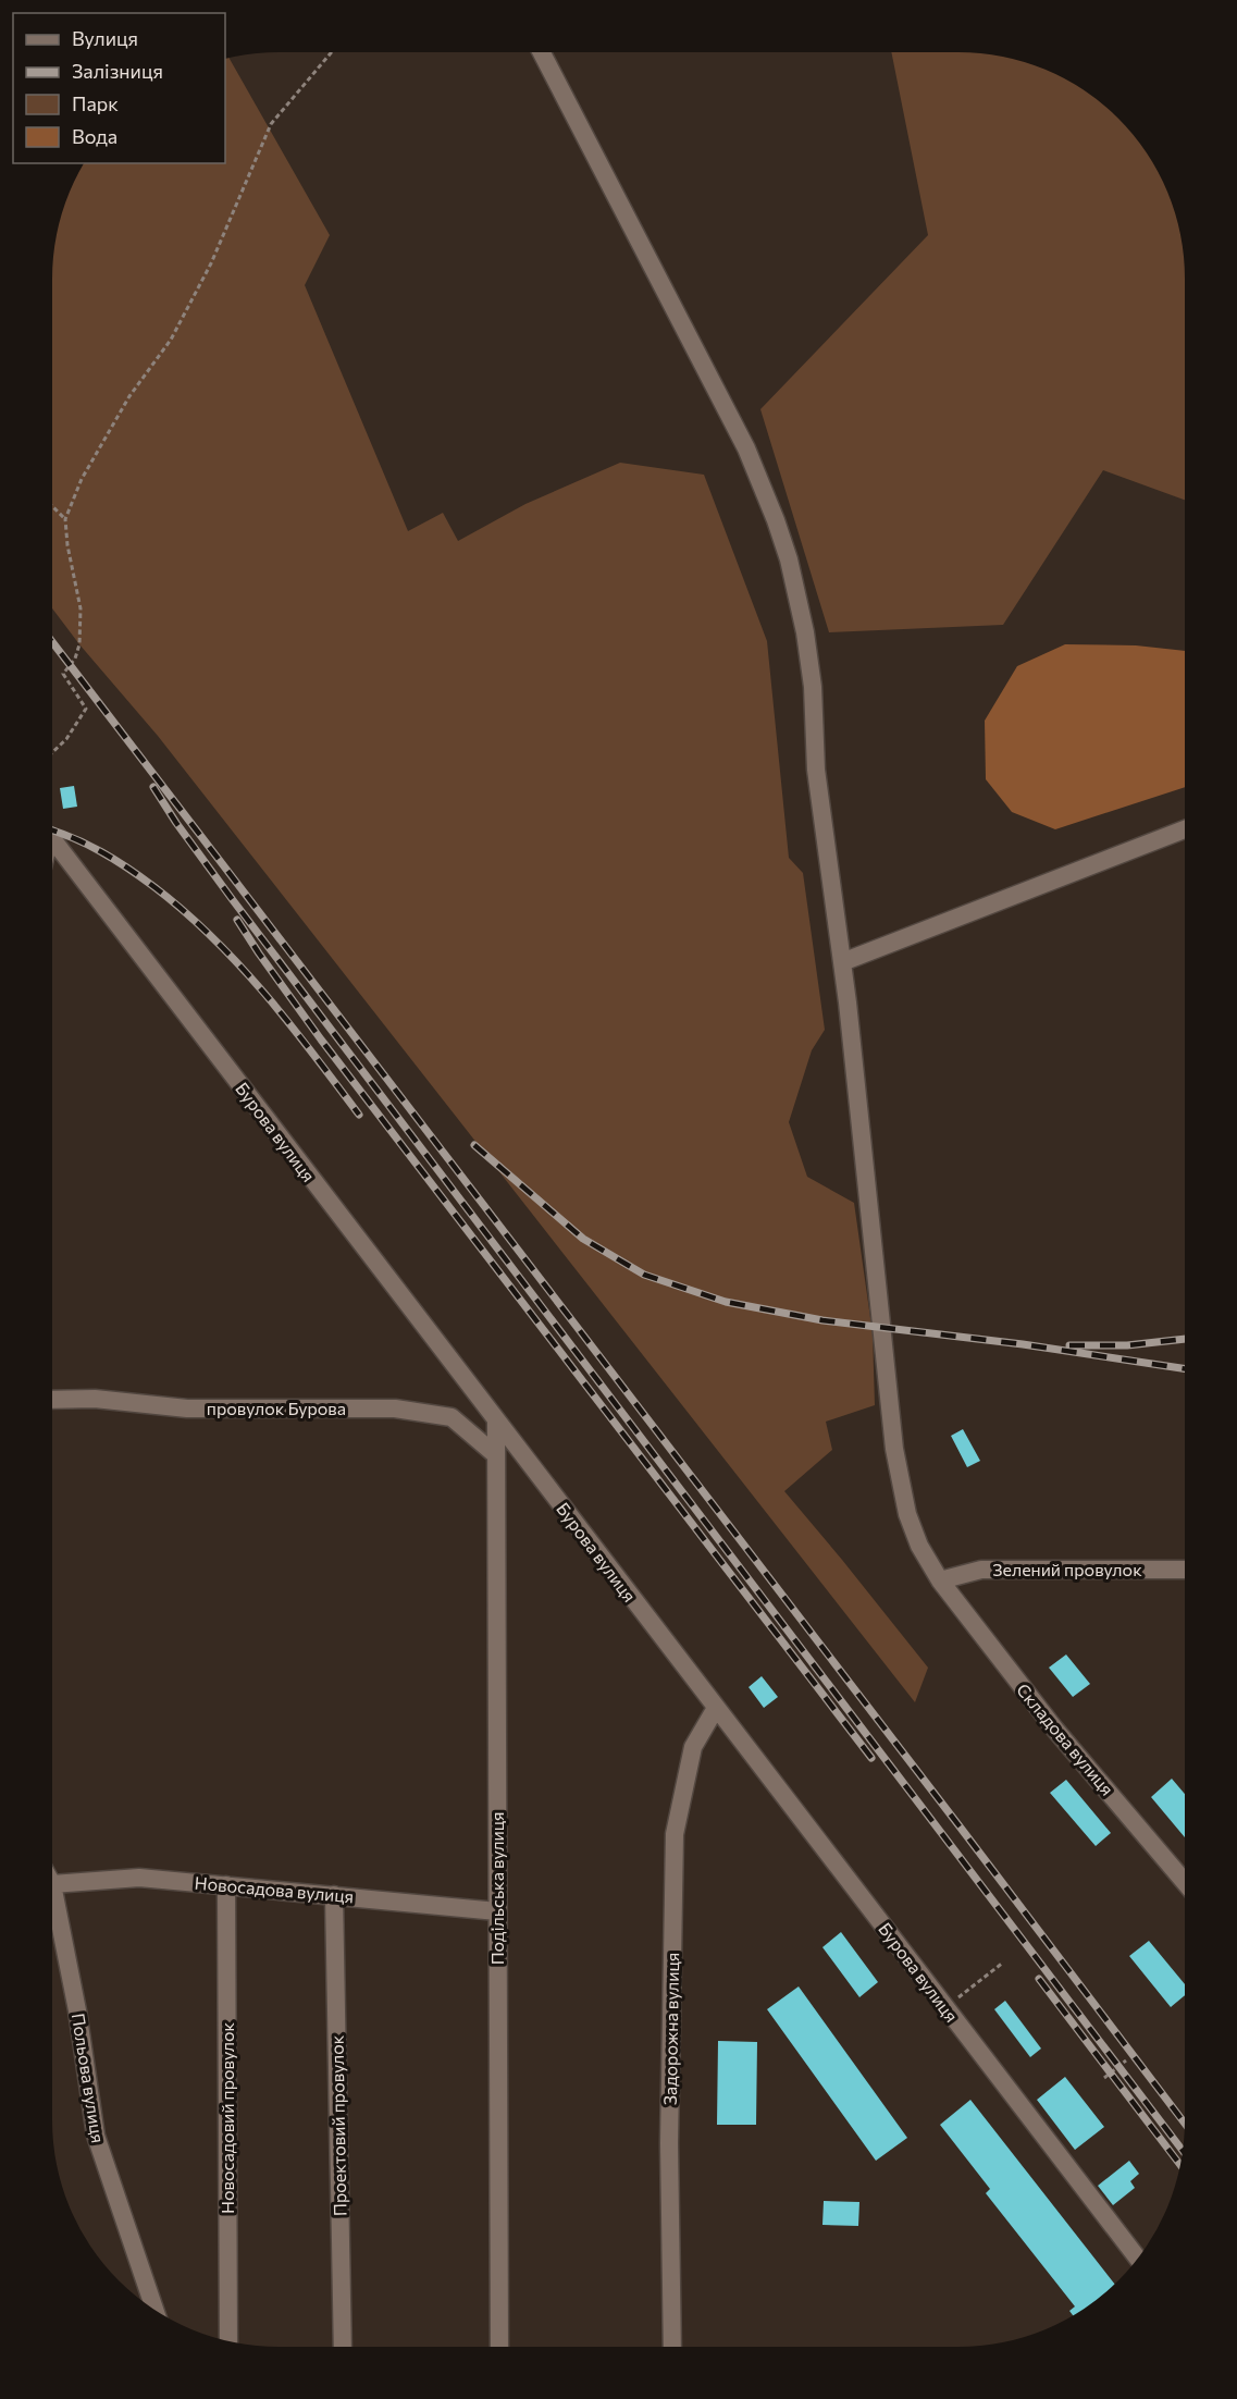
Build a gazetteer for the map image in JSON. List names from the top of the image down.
{
  "streets": {
    "street": [
      "Бурова вулиця",
      "провулок Бурова",
      "Зелений провулок",
      "Складова вулиця",
      "Подільська вулиця",
      "Новосадова вулиця",
      "Задорожна вулиця",
      "Польова вулиця",
      "Новосадовий провулок",
      "Проектовий провулок"
    ]
  },
  "crossings": [
    ["Бурова вулиця", "Подільська вулиця"],
    ["Бурова вулиця", "Задорожна вулиця"],
    ["провулок Бурова", "Подільська вулиця"],
    ["Зелений провулок", "Складова вулиця"],
    ["Подільська вулиця", "Новосадова вулиця"],
    ["Новосадова вулиця", "Польова вулиця"],
    ["Новосадова вулиця", "Новосадовий провулок"],
    ["Новосадова вулиця", "Проектовий провулок"]
  ],
  "legend": [
    "Вулиця",
    "Залізниця",
    "Парк",
    "Вода"
  ]
}
